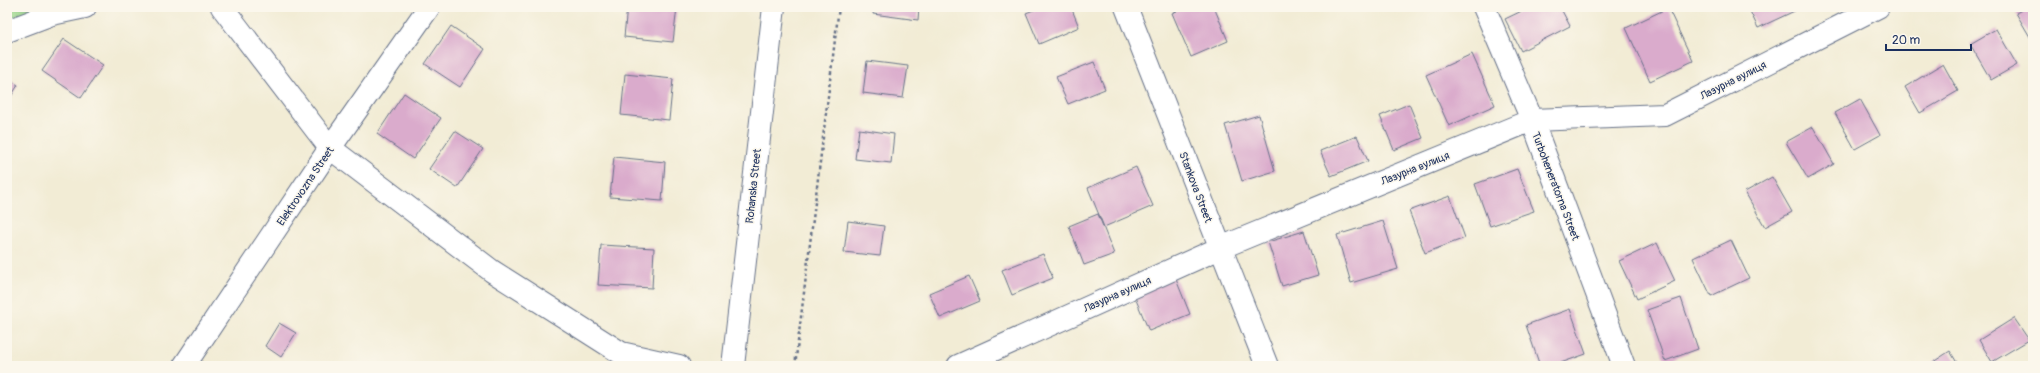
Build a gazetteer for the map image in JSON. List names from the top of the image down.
{
  "streets": {
    "street": [
      "Лазурна вулиця",
      "Elektrovozna Street",
      "Rohanska Street",
      "Turboheneratorna Street",
      "Stankova Street"
    ]
  },
  "crossings": [
    ["Лазурна вулиця", "Turboheneratorna Street"],
    ["Лазурна вулиця", "Stankova Street"]
  ],
  "scale_bar": "20 m"
}
